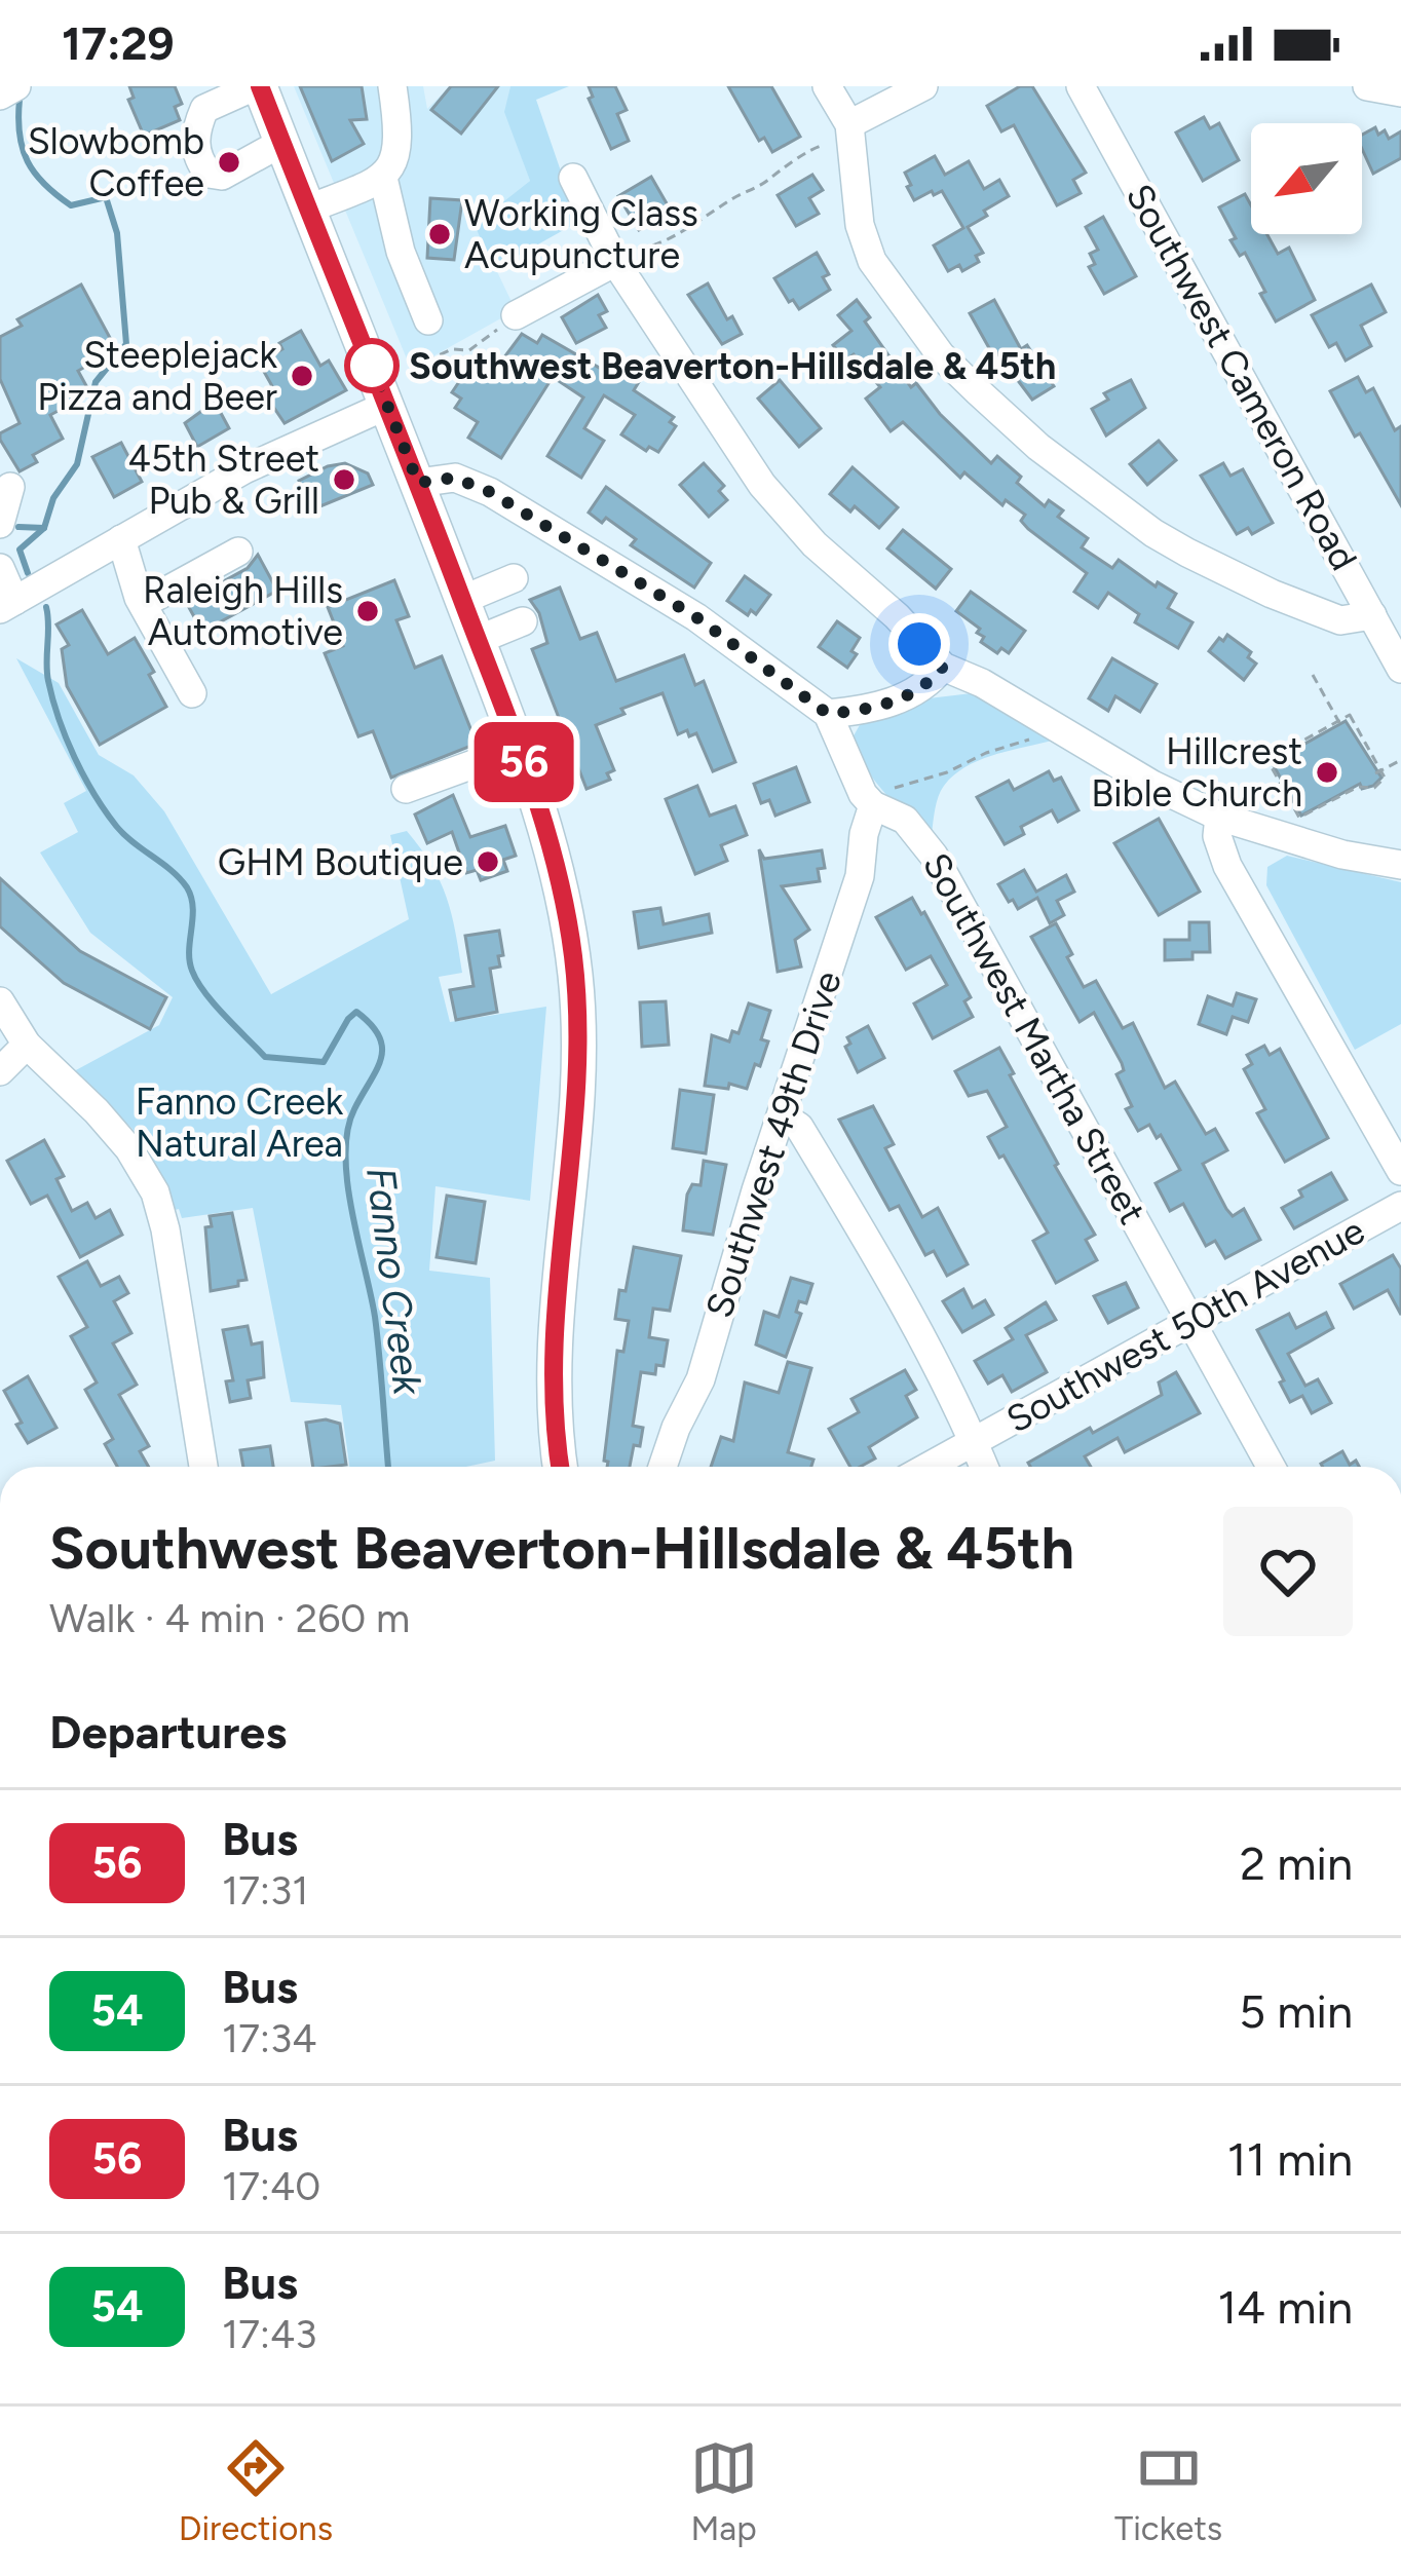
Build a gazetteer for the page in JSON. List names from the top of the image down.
{
  "streets": {
    "street": [
      "Southwest Cameron Road",
      "Southwest Martha Street",
      "Southwest 49th Drive",
      "Southwest 50th Avenue"
    ]
  },
  "crossings": [
    ["Southwest Martha Street", "Southwest 49th Drive"],
    ["Southwest Martha Street", "Southwest 50th Avenue"]
  ],
  "water": ["Fanno Creek"],
  "parks": ["Fanno Creek Natural Area"],
  "places": [
    "Slowbomb Coffee",
    "Working Class Acupuncture",
    "Southwest Beaverton-Hillsdale & 45th",
    "Steeplejack Pizza and Beer",
    "45th Street Pub & Grill",
    "Raleigh Hills Automotive",
    "Hillcrest Bible Church",
    "GHM Boutique"
  ],
  "lines": ["bus line 56"],
  "north": "bottom left",
  "page": {
    "status": "17:29",
    "on_map": "56",
    "heading": [
      ["Southwest Beaverton-Hillsdale & 45th", "Walk · 4 min · 260 m"],
      "Departures"
    ],
    "list": [
      {
        "mark": "56",
        "name": "Bus",
        "note": "17:31",
        "value": "2 min"
      },
      {
        "mark": "54",
        "name": "Bus",
        "note": "17:34",
        "value": "5 min"
      },
      {
        "mark": "56",
        "name": "Bus",
        "note": "17:40",
        "value": "11 min"
      },
      {
        "mark": "54",
        "name": "Bus",
        "note": "17:43",
        "value": "14 min"
      }
    ],
    "tabs": ["Directions", "Map", "Tickets"]
  }
}
